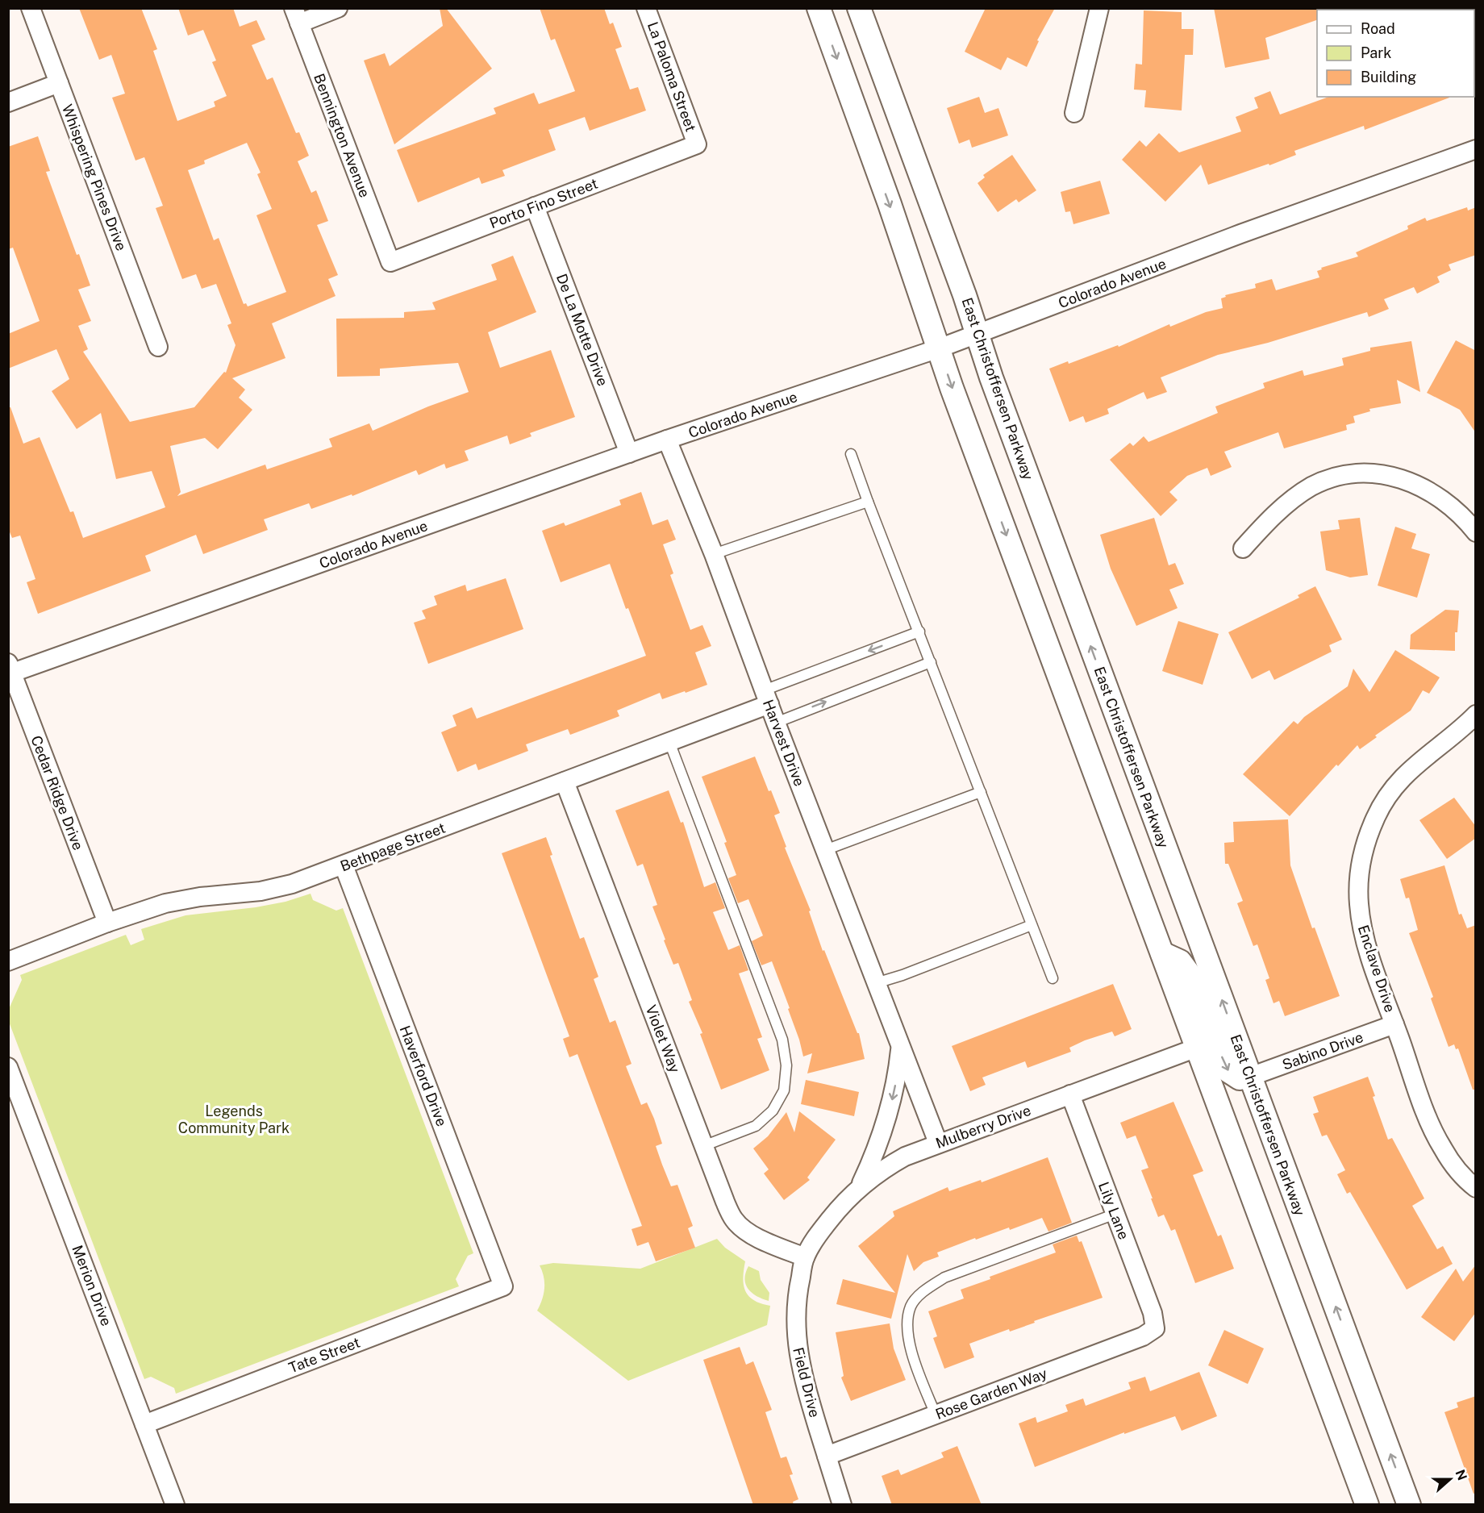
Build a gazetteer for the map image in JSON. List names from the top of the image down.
{
  "streets": {
    "street": [
      "La Paloma Street",
      "Bennington Avenue",
      "Whispering Pines Drive",
      "Porto Fino Street",
      "Colorado Avenue",
      "De La Motte Drive",
      "East Christoffersen Parkway",
      "Harvest Drive",
      "Cedar Ridge Drive",
      "Bethpage Street",
      "Enclave Drive",
      "Violet Way",
      "Sabino Drive",
      "Haverford Drive",
      "Mulberry Drive",
      "Lily Lane",
      "Merion Drive",
      "Tate Street",
      "Field Drive",
      "Rose Garden Way"
    ]
  },
  "crossings": [
    ["La Paloma Street", "Porto Fino Street"],
    ["Bennington Avenue", "Porto Fino Street"],
    ["Porto Fino Street", "De La Motte Drive"],
    ["Colorado Avenue", "De La Motte Drive"],
    ["Colorado Avenue", "East Christoffersen Parkway"],
    ["Colorado Avenue", "Harvest Drive"],
    ["Colorado Avenue", "Cedar Ridge Drive"],
    ["East Christoffersen Parkway", "Sabino Drive"],
    ["Harvest Drive", "Bethpage Street"],
    ["Harvest Drive", "Mulberry Drive"],
    ["Cedar Ridge Drive", "Bethpage Street"],
    ["Bethpage Street", "Violet Way"],
    ["Bethpage Street", "Haverford Drive"],
    ["Enclave Drive", "Sabino Drive"],
    ["Violet Way", "Mulberry Drive"],
    ["Violet Way", "Field Drive"],
    ["Haverford Drive", "Tate Street"],
    ["Mulberry Drive", "Lily Lane"],
    ["Mulberry Drive", "Field Drive"],
    ["Lily Lane", "Rose Garden Way"],
    ["Merion Drive", "Tate Street"],
    ["Field Drive", "Rose Garden Way"]
  ],
  "parks": ["Legends Community Park"],
  "legend": ["Road", "Park", "Building"],
  "north": "right"
}
